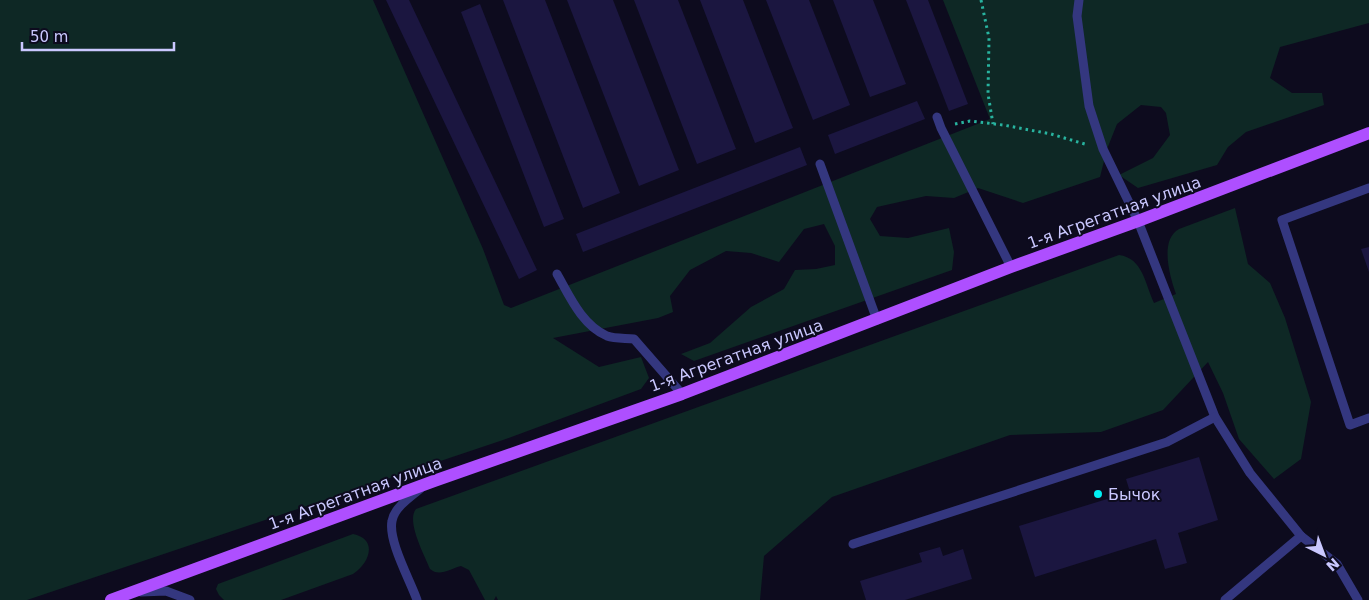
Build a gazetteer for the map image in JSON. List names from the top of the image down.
{
  "streets": {
    "main road": ["1-я Агрегатная улица"]
  },
  "places": ["Бычок"],
  "scale_bar": "50 m",
  "north": "bottom right"
}
